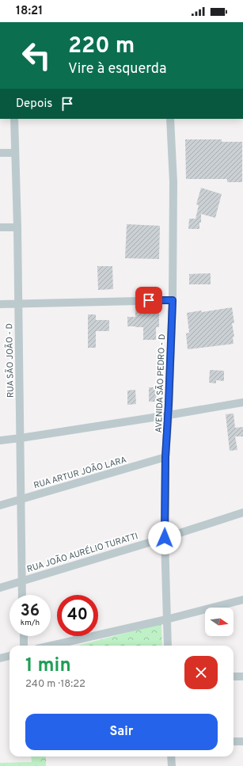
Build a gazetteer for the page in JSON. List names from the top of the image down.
{
  "streets": {
    "street": [
      "RUA SÃO JOÃO - D",
      "AVENIDA SÃO PEDRO - D",
      "RUA ARTUR JOÃO LARA",
      "RUA JOÃO AURÉLIO TURATTI"
    ]
  },
  "crossings": [
    ["RUA SÃO JOÃO - D", "RUA ARTUR JOÃO LARA"],
    ["RUA SÃO JOÃO - D", "RUA JOÃO AURÉLIO TURATTI"],
    ["AVENIDA SÃO PEDRO - D", "RUA ARTUR JOÃO LARA"],
    ["AVENIDA SÃO PEDRO - D", "RUA JOÃO AURÉLIO TURATTI"]
  ],
  "north": "right",
  "page": {
    "status": "18:21",
    "turn": ["220 m", "Vire à esquerda"],
    "then": "Depois",
    "speed": "36 km/h",
    "limit": "40",
    "heading": ["1 min", "240 m · 18:22"],
    "buttons": "Sair"
  }
}
